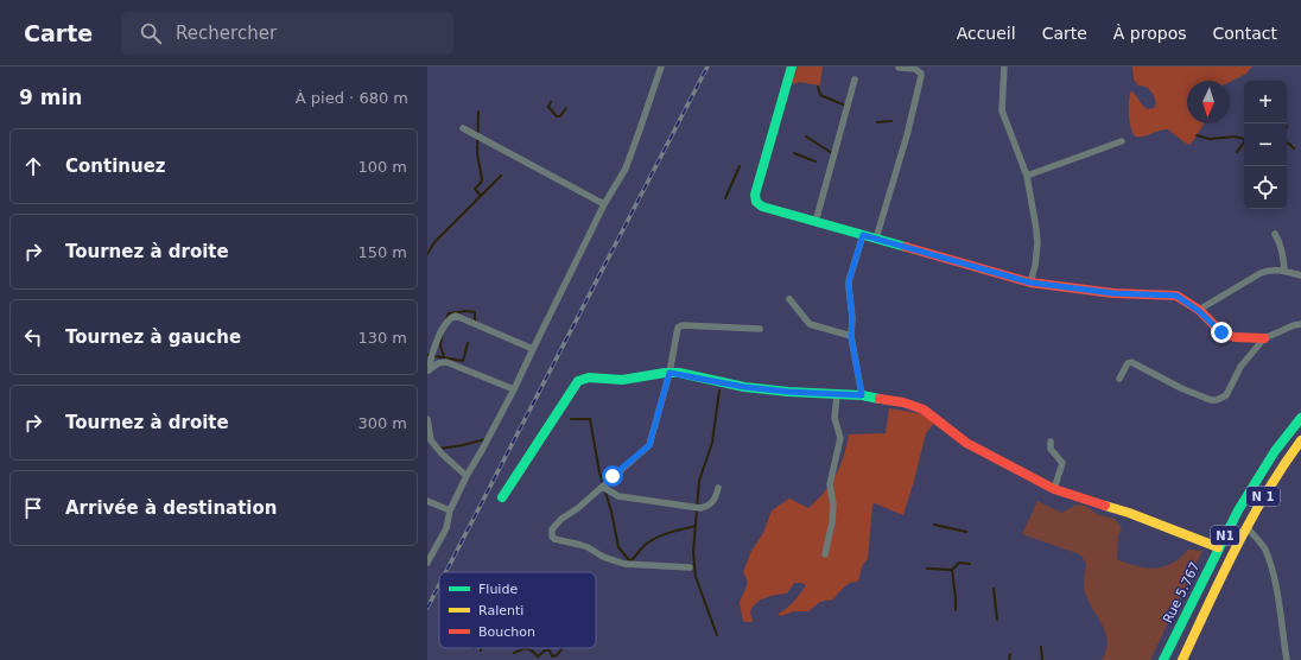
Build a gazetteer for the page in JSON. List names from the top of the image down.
{
  "streets": {
    "main road": ["N 1", "N1", "Rue 5.767"]
  },
  "crossings": [
    ["N 1", "N1"]
  ],
  "legend": ["Fluide", "Ralenti", "Bouchon"],
  "north": "bottom",
  "page": {
    "header": "Carte",
    "search": "Rechercher",
    "nav": [
      "Accueil",
      "Carte",
      "À propos",
      "Contact"
    ],
    "heading": ["9 min", "À pied · 680 m"],
    "map_buttons": ["+", "−"],
    "list": [
      ["Continuez", "100 m"],
      ["Tournez à droite", "150 m"],
      ["Tournez à gauche", "130 m"],
      ["Tournez à droite", "300 m"],
      "Arrivée à destination"
    ]
  }
}
